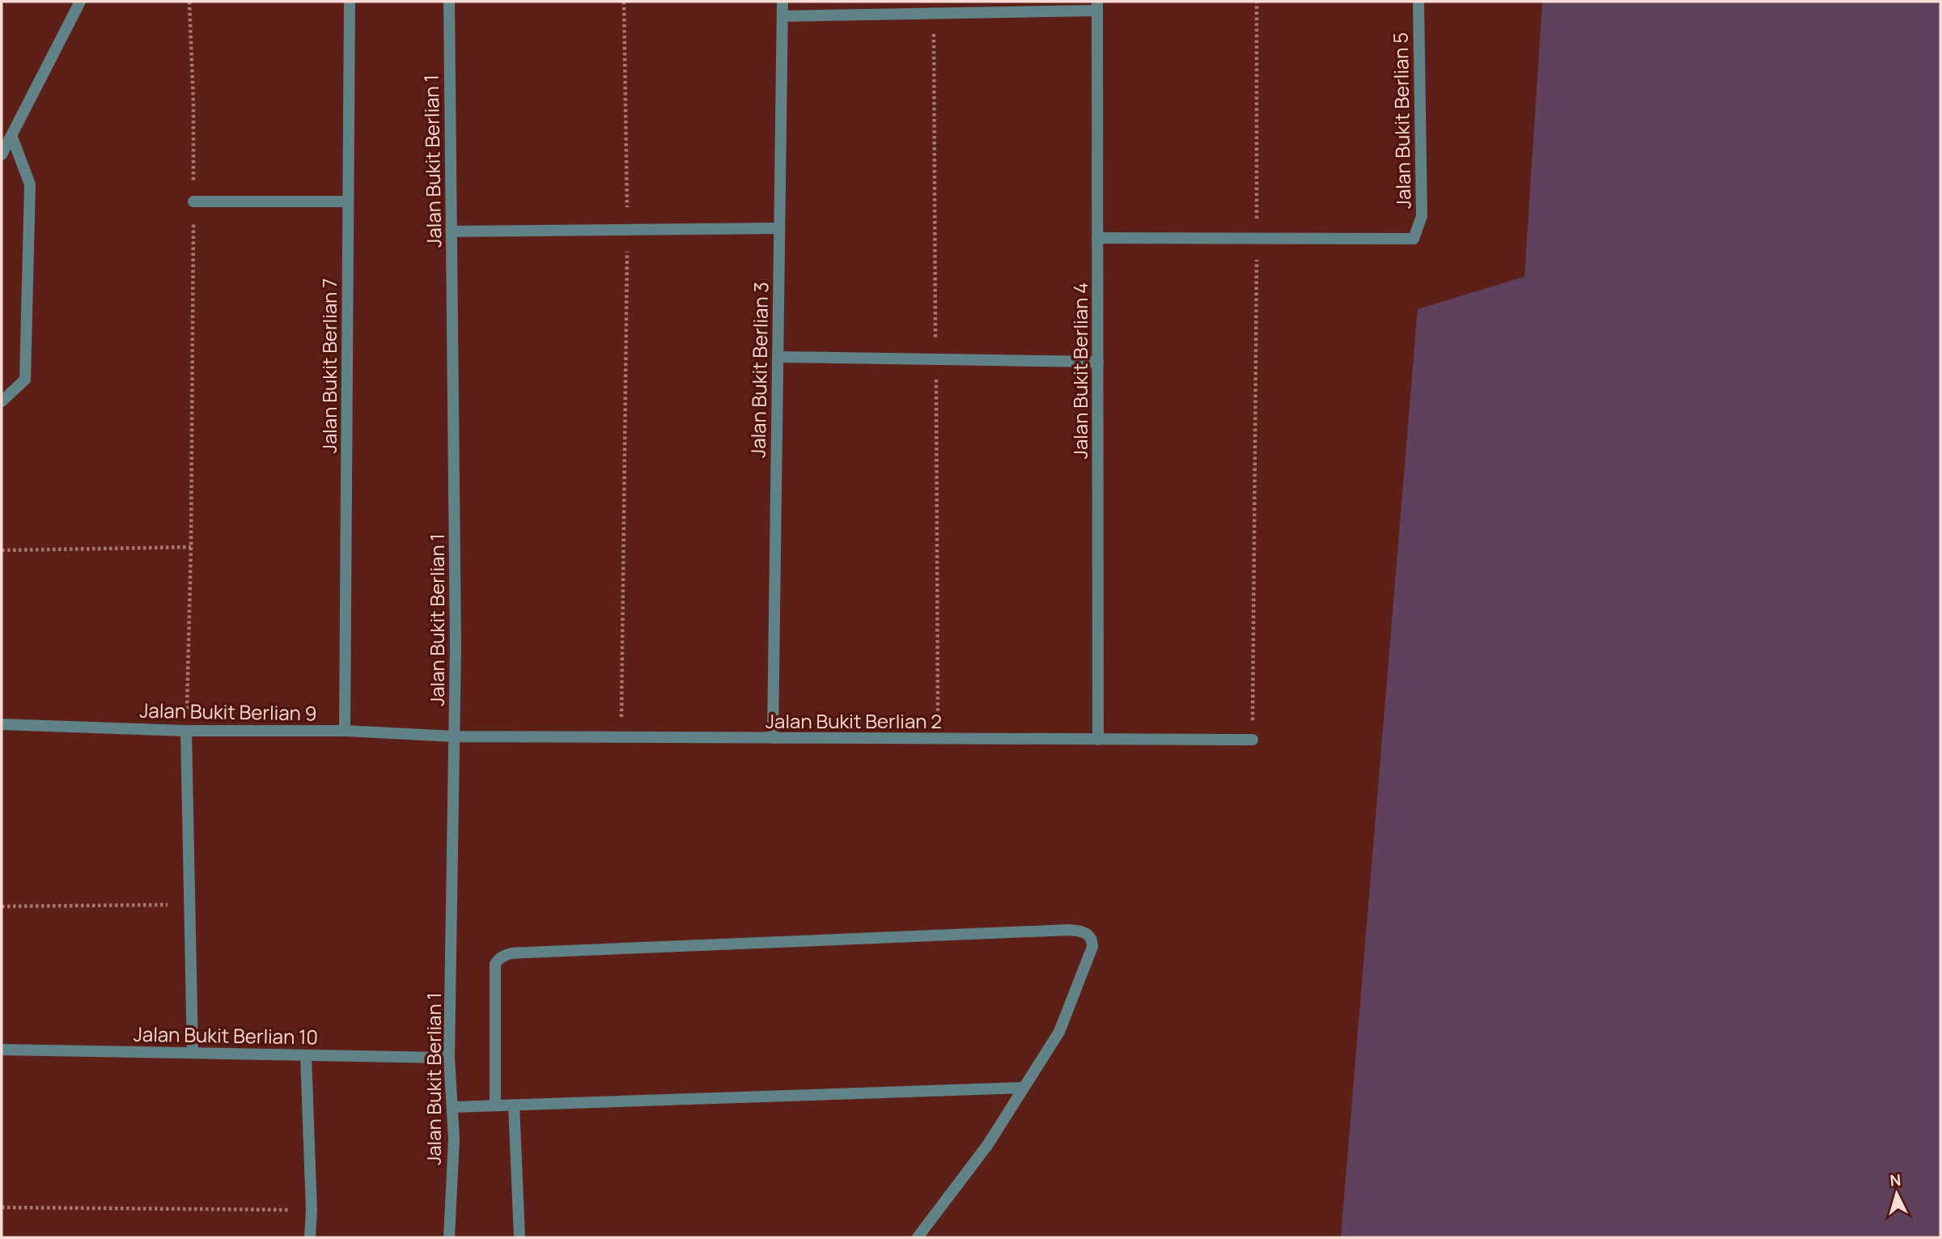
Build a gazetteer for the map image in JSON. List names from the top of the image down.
{
  "streets": {
    "street": [
      "Jalan Bukit Berlian 5",
      "Jalan Bukit Berlian 1",
      "Jalan Bukit Berlian 7",
      "Jalan Bukit Berlian 3",
      "Jalan Bukit Berlian 4",
      "Jalan Bukit Berlian 9",
      "Jalan Bukit Berlian 2",
      "Jalan Bukit Berlian 10"
    ]
  },
  "crossings": [
    ["Jalan Bukit Berlian 1", "Jalan Bukit Berlian 9"],
    ["Jalan Bukit Berlian 1", "Jalan Bukit Berlian 2"],
    ["Jalan Bukit Berlian 1", "Jalan Bukit Berlian 10"],
    ["Jalan Bukit Berlian 7", "Jalan Bukit Berlian 9"],
    ["Jalan Bukit Berlian 3", "Jalan Bukit Berlian 2"],
    ["Jalan Bukit Berlian 4", "Jalan Bukit Berlian 2"],
    ["Jalan Bukit Berlian 9", "Jalan Bukit Berlian 2"]
  ],
  "north": "top"
}
